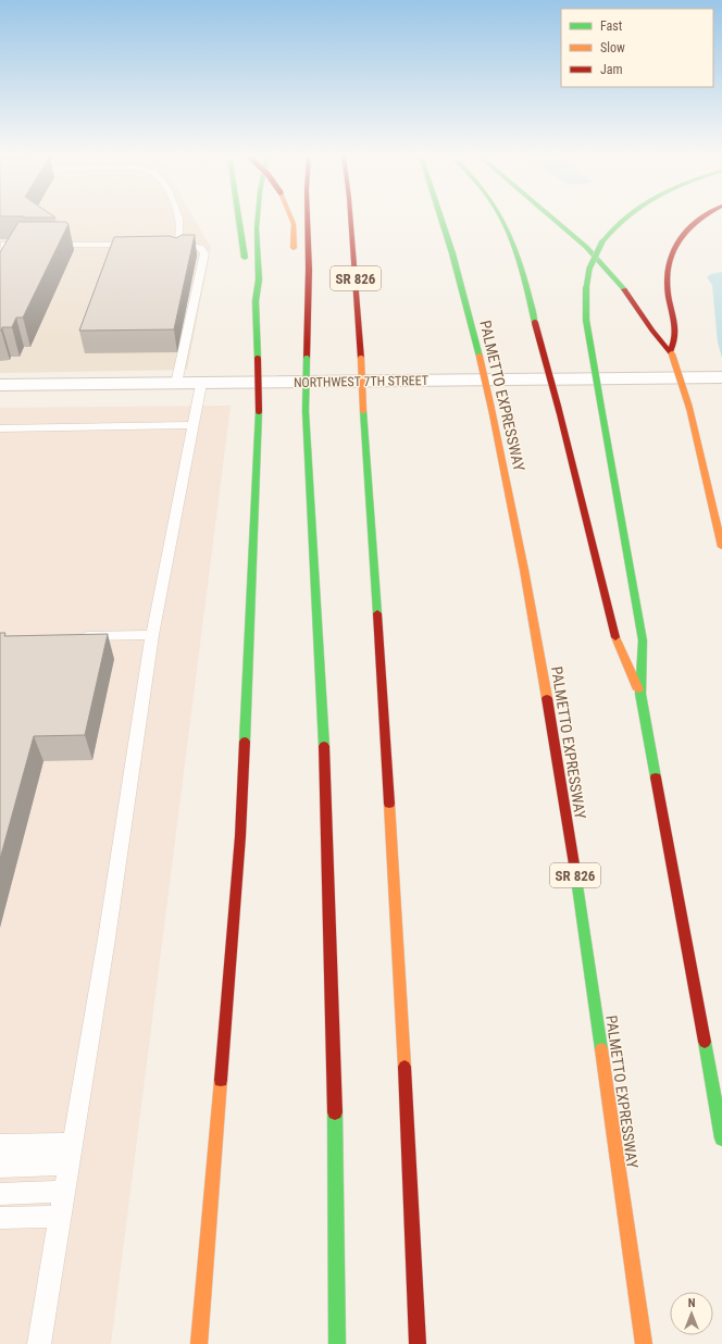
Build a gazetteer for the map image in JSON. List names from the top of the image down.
{
  "streets": {
    "highway": ["SR 826", "PALMETTO EXPRESSWAY"],
    "street": ["NORTHWEST 7TH STREET"]
  },
  "legend": ["Fast", "Slow", "Jam"],
  "north": "top"
}
